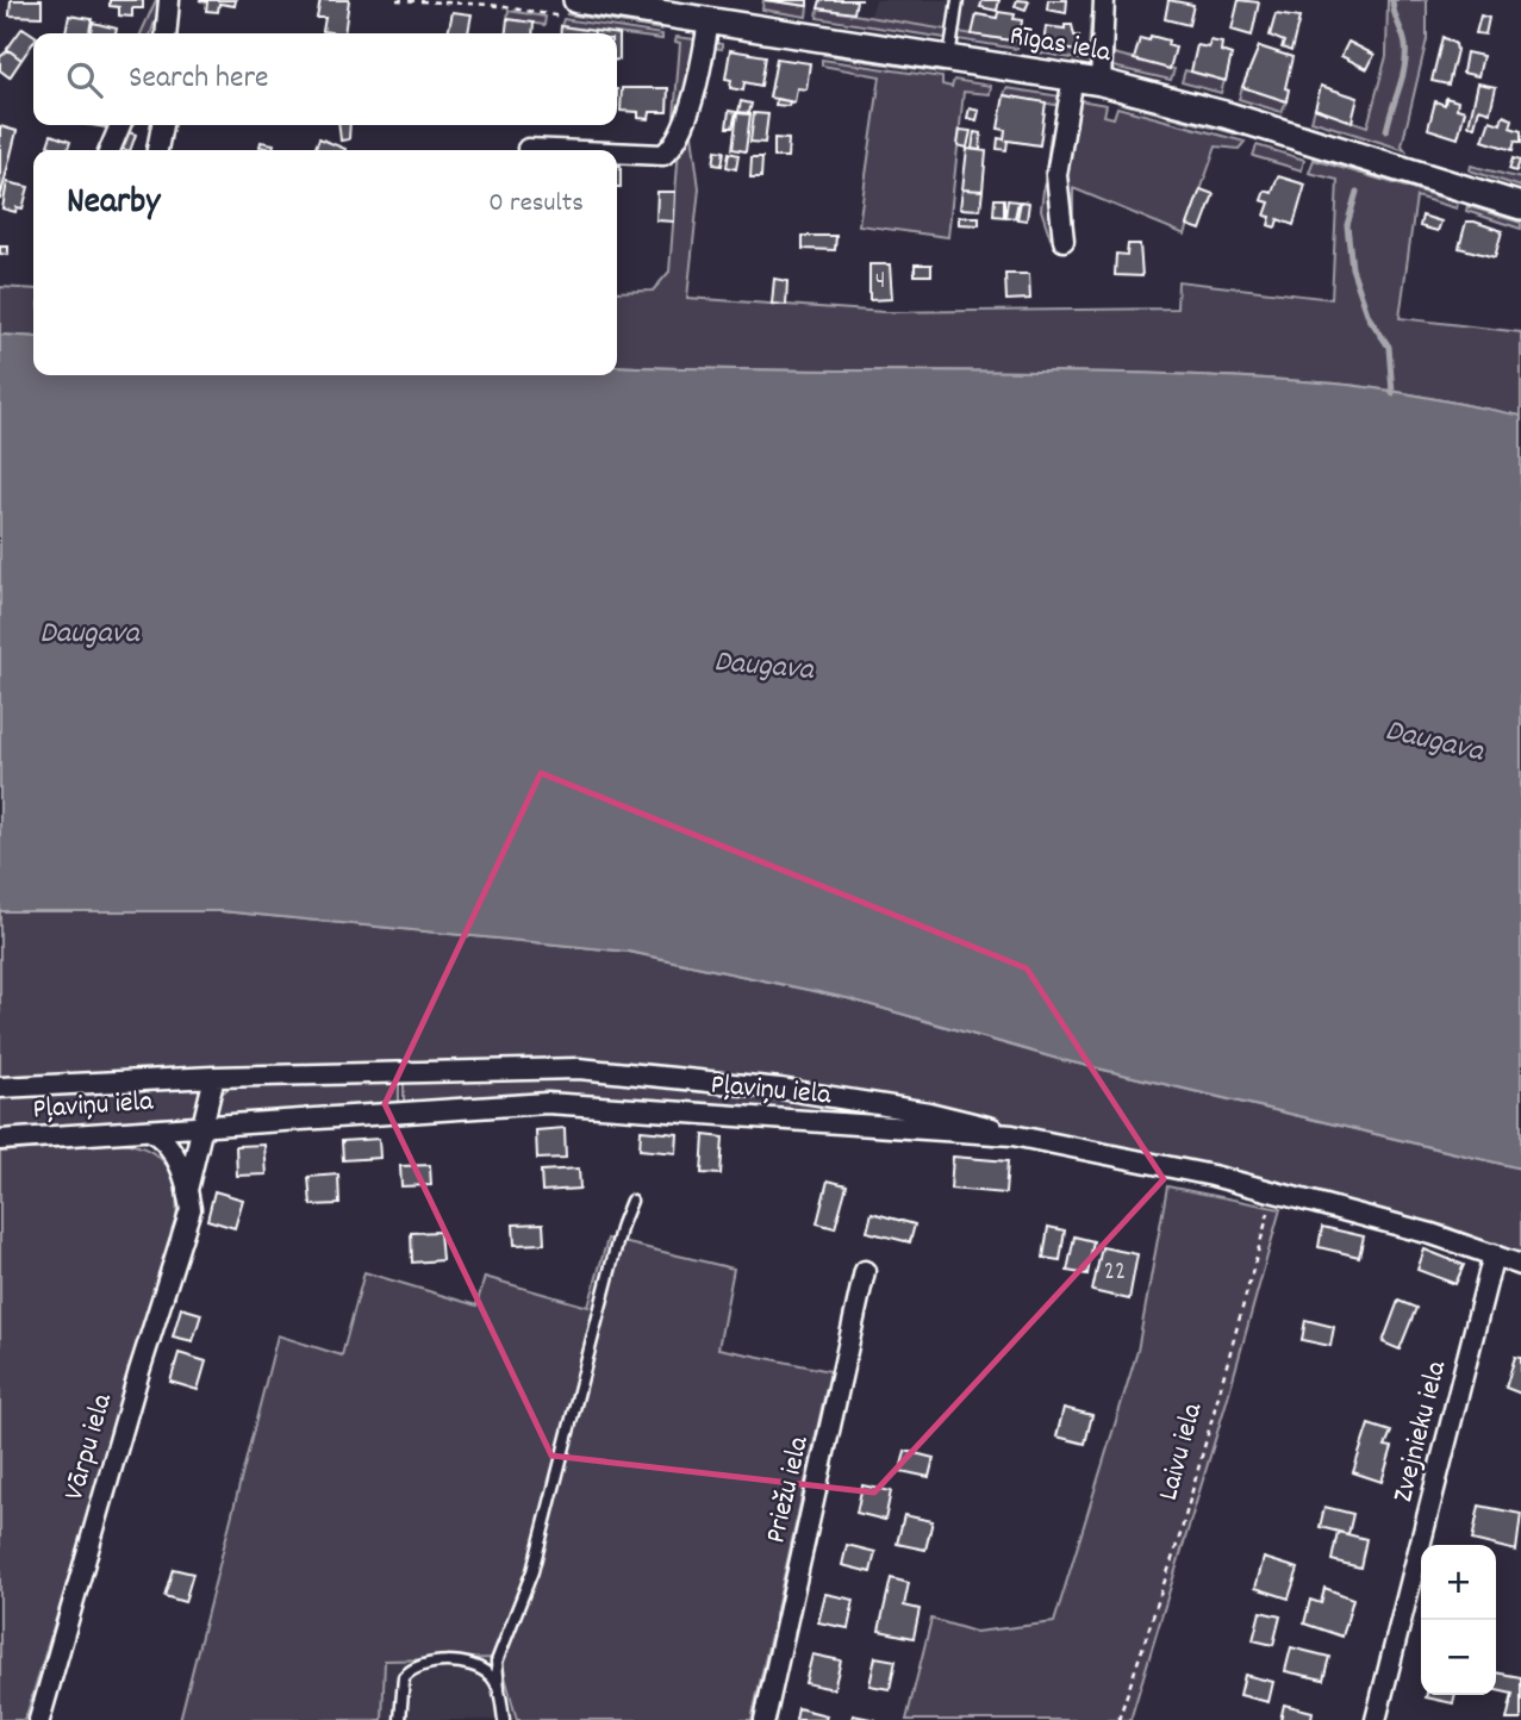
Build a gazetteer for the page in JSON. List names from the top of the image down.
{
  "streets": {
    "main road": ["Rīgas iela"],
    "street": [
      "Pļaviņu iela",
      "Zvejnieku iela",
      "Vārpu iela",
      "Priežu iela"
    ],
    "path": ["Laivu iela"]
  },
  "crossings": [
    ["Pļaviņu iela", "Zvejnieku iela"],
    ["Pļaviņu iela", "Vārpu iela"],
    ["Pļaviņu iela", "Laivu iela"]
  ],
  "water": ["Daugava"],
  "house_numbers": ["4", "22"],
  "page": {
    "search": "Search here",
    "heading": ["Nearby", "0 results"],
    "map_buttons": ["+", "−"]
  }
}
